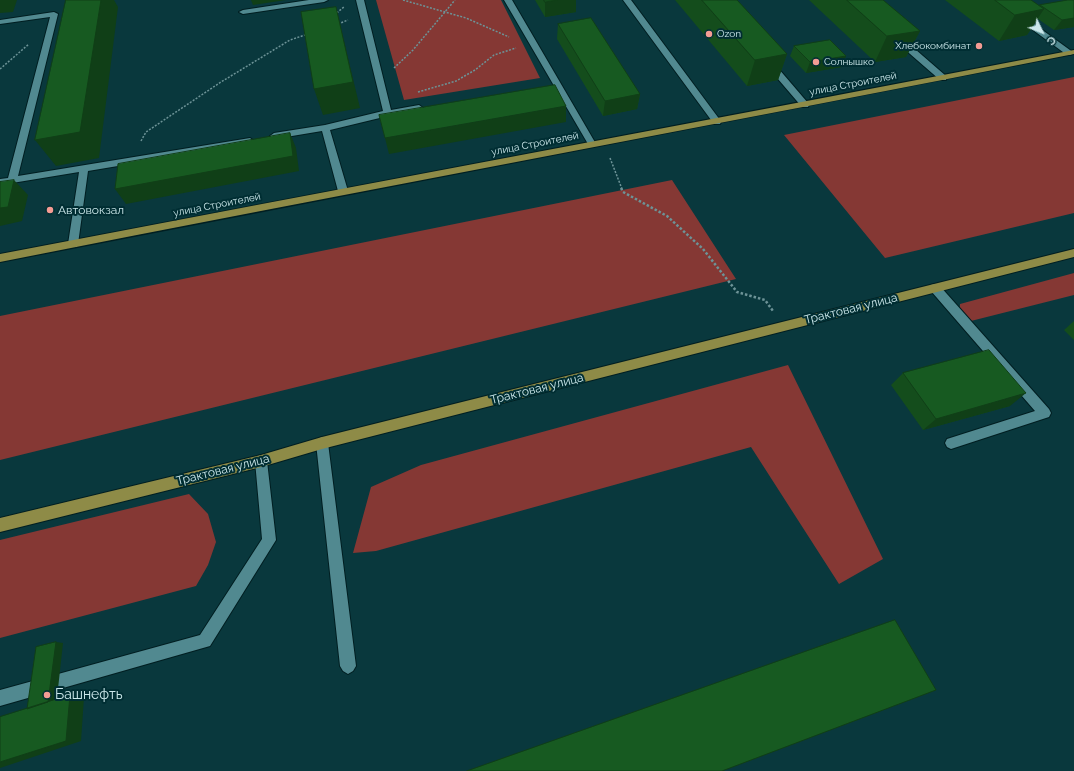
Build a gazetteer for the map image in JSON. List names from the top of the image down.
{
  "streets": {
    "main road": ["улица Строителей", "Трактовая улица"]
  },
  "places": [
    "Ozon",
    "Хлебокомбинат",
    "Солнышко",
    "Автовокзал",
    "Башнефть"
  ],
  "north": "bottom right"
}
